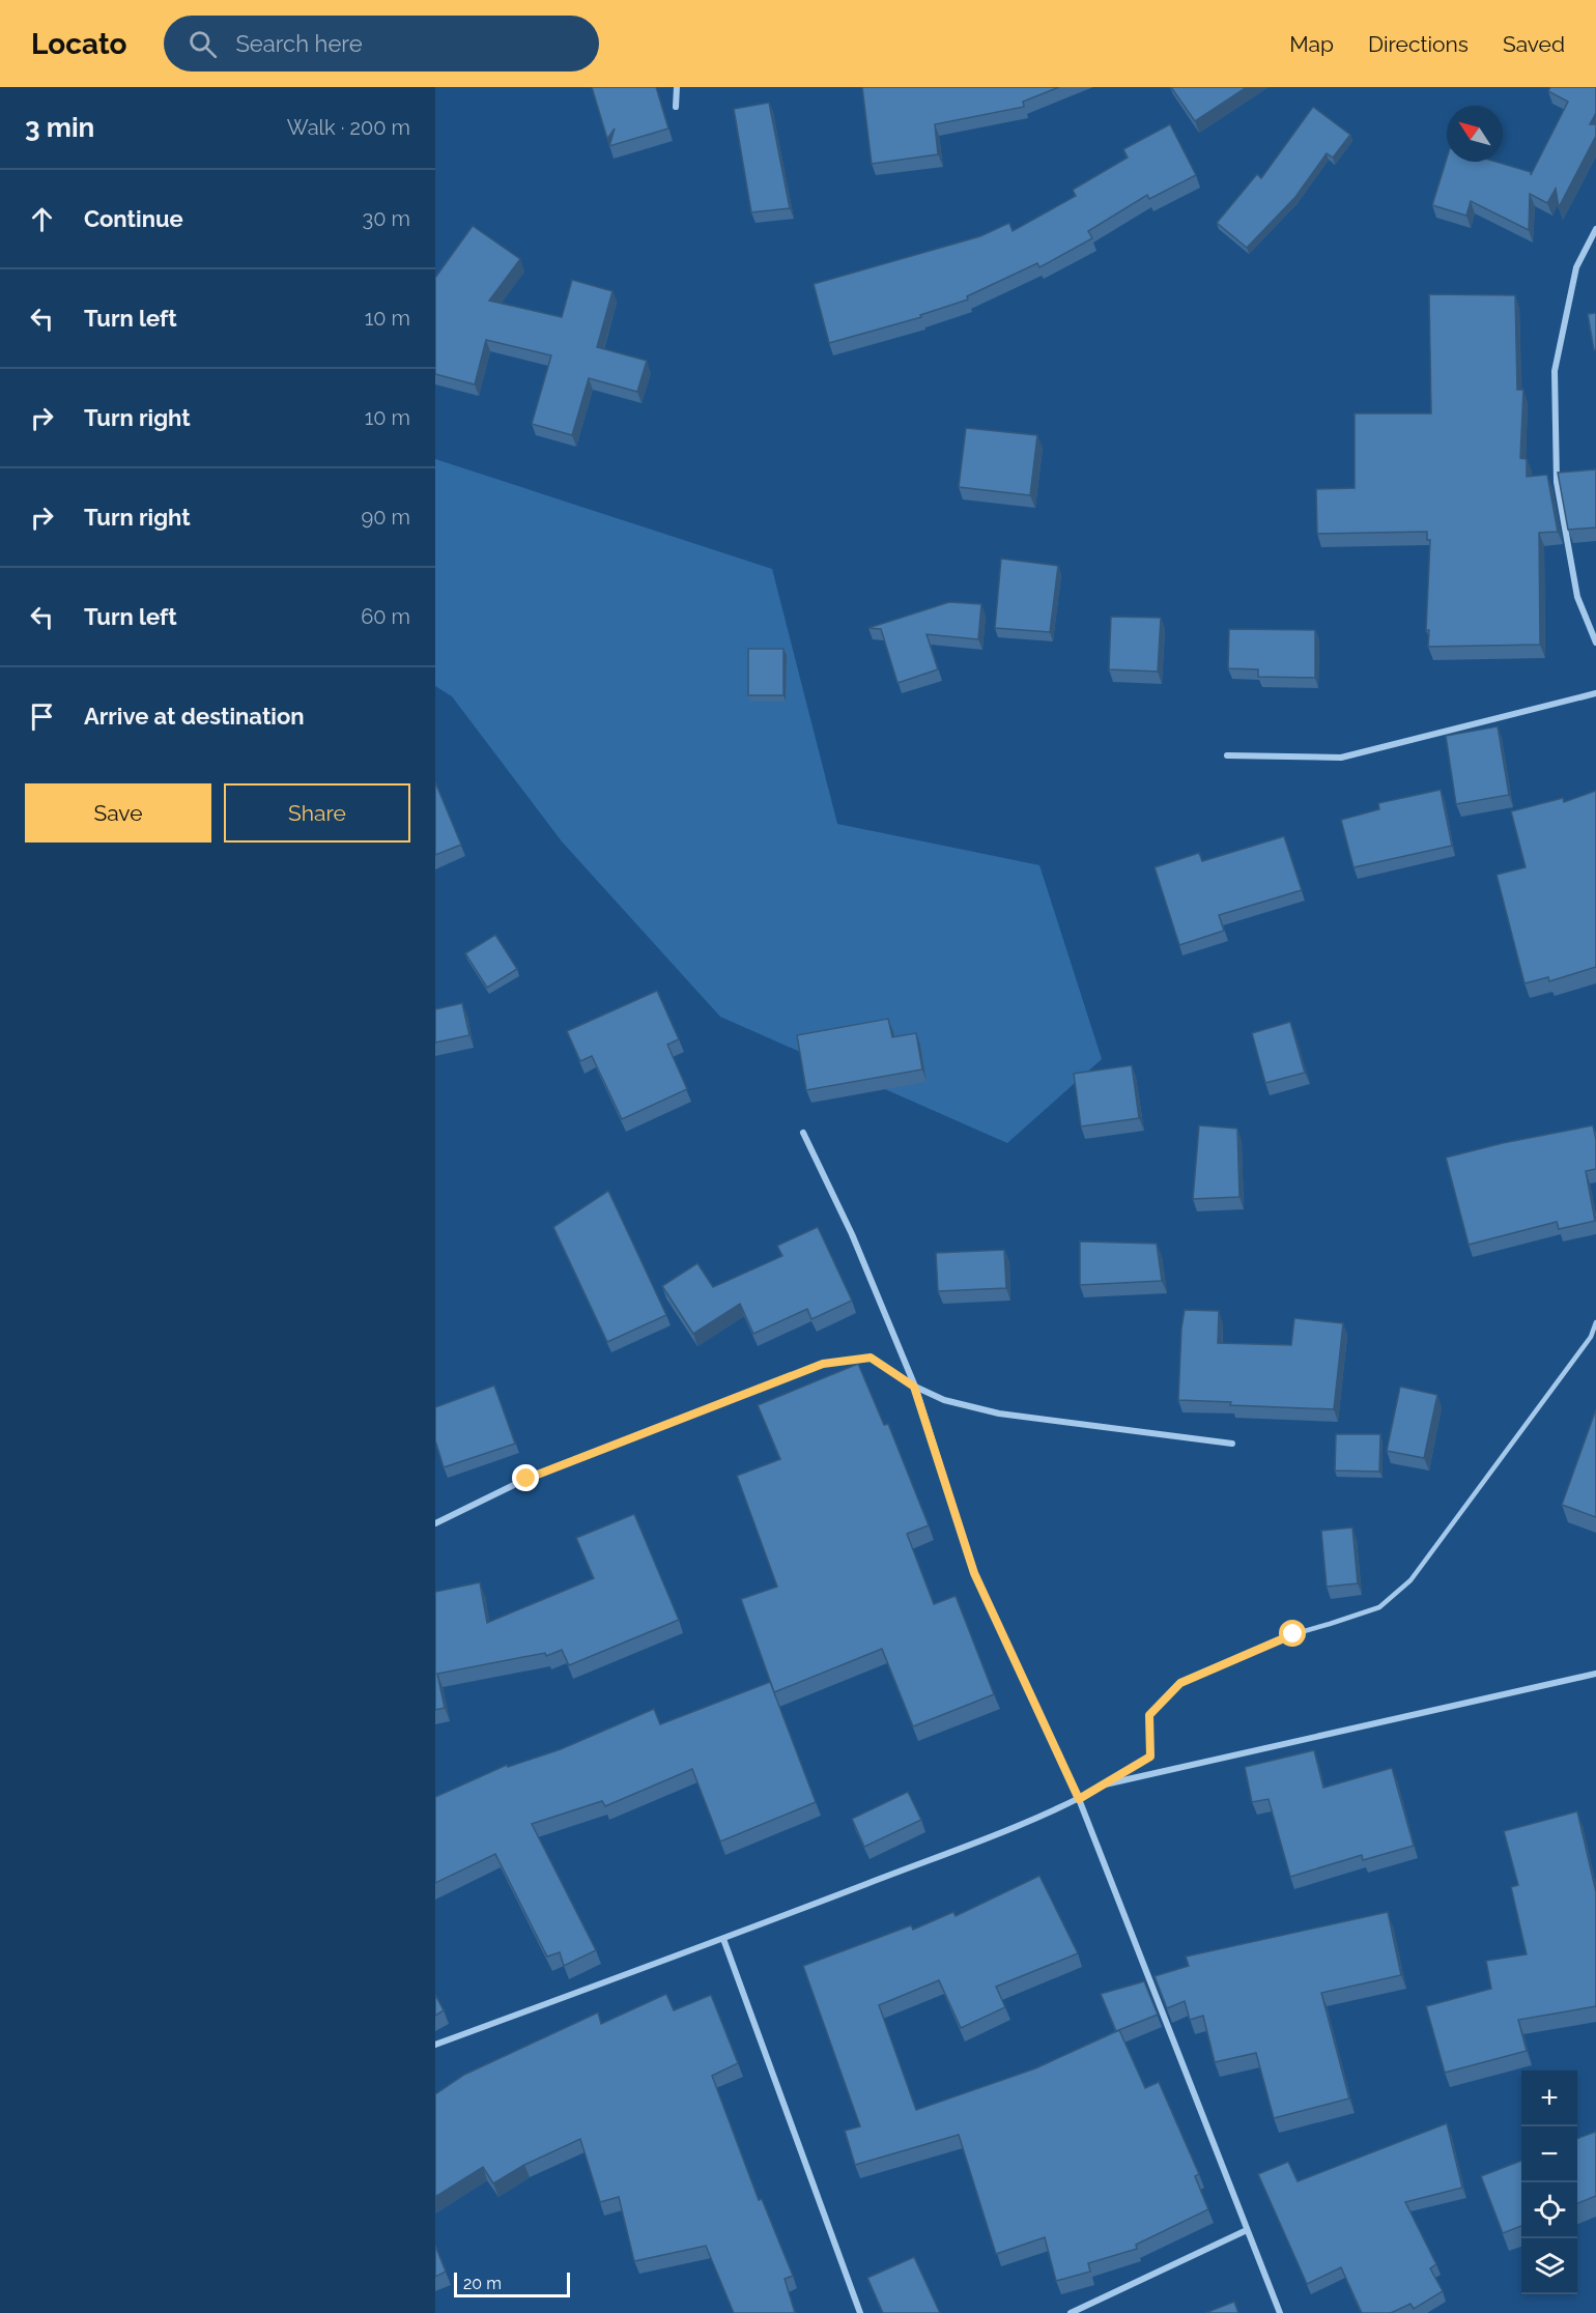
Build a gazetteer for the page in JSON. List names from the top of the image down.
{
  "scale_bar": "20 m",
  "north": "top left",
  "page": {
    "header": "Locato",
    "search": "Search here",
    "nav": ["Map", "Directions", "Saved"],
    "heading": ["3 min", "Walk · 200 m"],
    "list": [
      ["Continue", "30 m"],
      ["Turn left", "10 m"],
      ["Turn right", "10 m"],
      ["Turn right", "90 m"],
      ["Turn left", "60 m"],
      "Arrive at destination"
    ],
    "buttons": ["Save", "Share"],
    "map_buttons": ["+", "−"],
    "scale": "20 m"
  }
}
